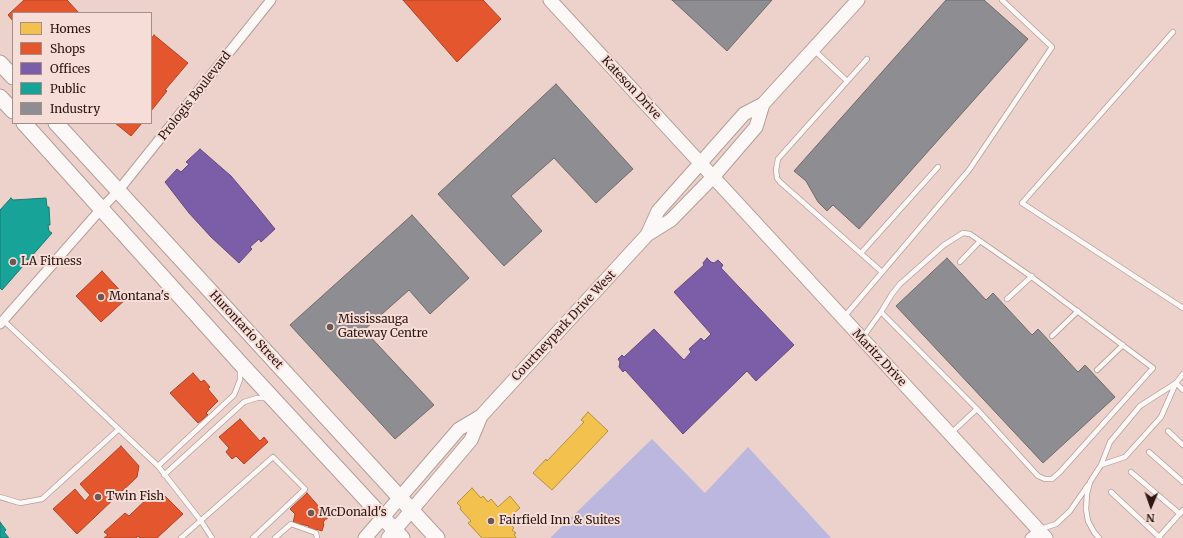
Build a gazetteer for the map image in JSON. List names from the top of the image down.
{
  "streets": {
    "main road": [
      "Kateson Drive",
      "Courtneypark Drive West",
      "Hurontario Street",
      "Maritz Drive"
    ],
    "street": ["Prologis Boulevard"]
  },
  "crossings": [
    ["Kateson Drive", "Courtneypark Drive West"],
    ["Kateson Drive", "Maritz Drive"],
    ["Prologis Boulevard", "Hurontario Street"],
    ["Courtneypark Drive West", "Hurontario Street"],
    ["Courtneypark Drive West", "Maritz Drive"]
  ],
  "places": [
    "LA Fitness",
    "Montana's",
    "Mississauga Gateway Centre",
    "Twin Fish",
    "McDonald's",
    "Fairfield Inn & Suites"
  ],
  "legend": [
    "Homes",
    "Shops",
    "Offices",
    "Public",
    "Industry"
  ],
  "north": "bottom"
}
